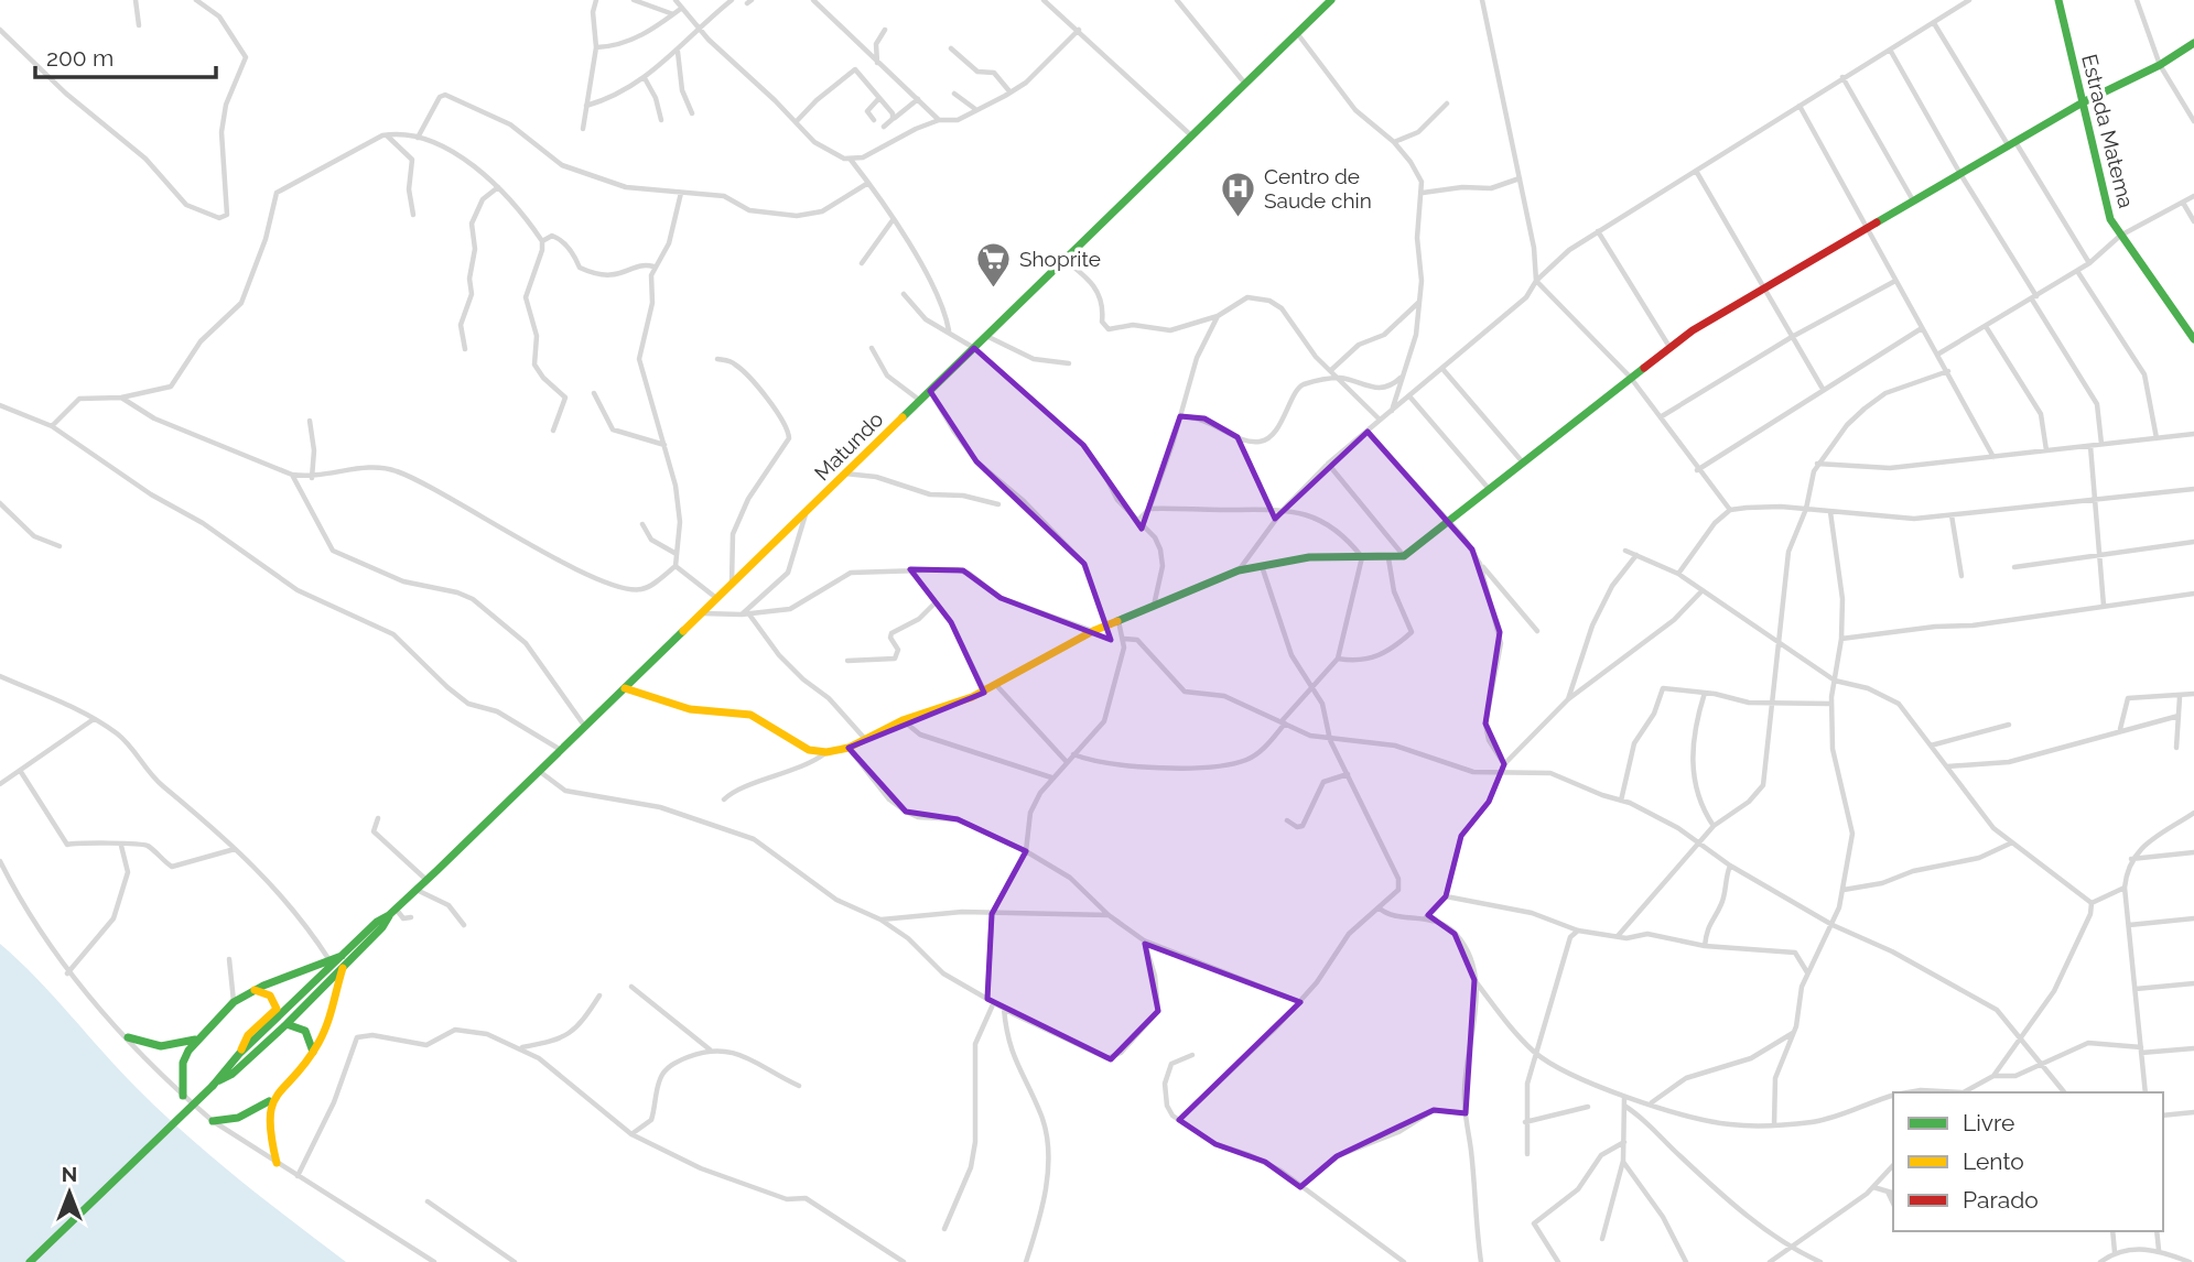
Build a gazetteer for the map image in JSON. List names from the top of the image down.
{
  "streets": {
    "main road": ["Estrada Matema", "Matundo"]
  },
  "places": {
    "hospital": ["Centro de Saude chin"],
    "supermarket": ["Shoprite"]
  },
  "legend": ["Livre", "Lento", "Parado"],
  "scale_bar": "200 m",
  "north": "top"
}
